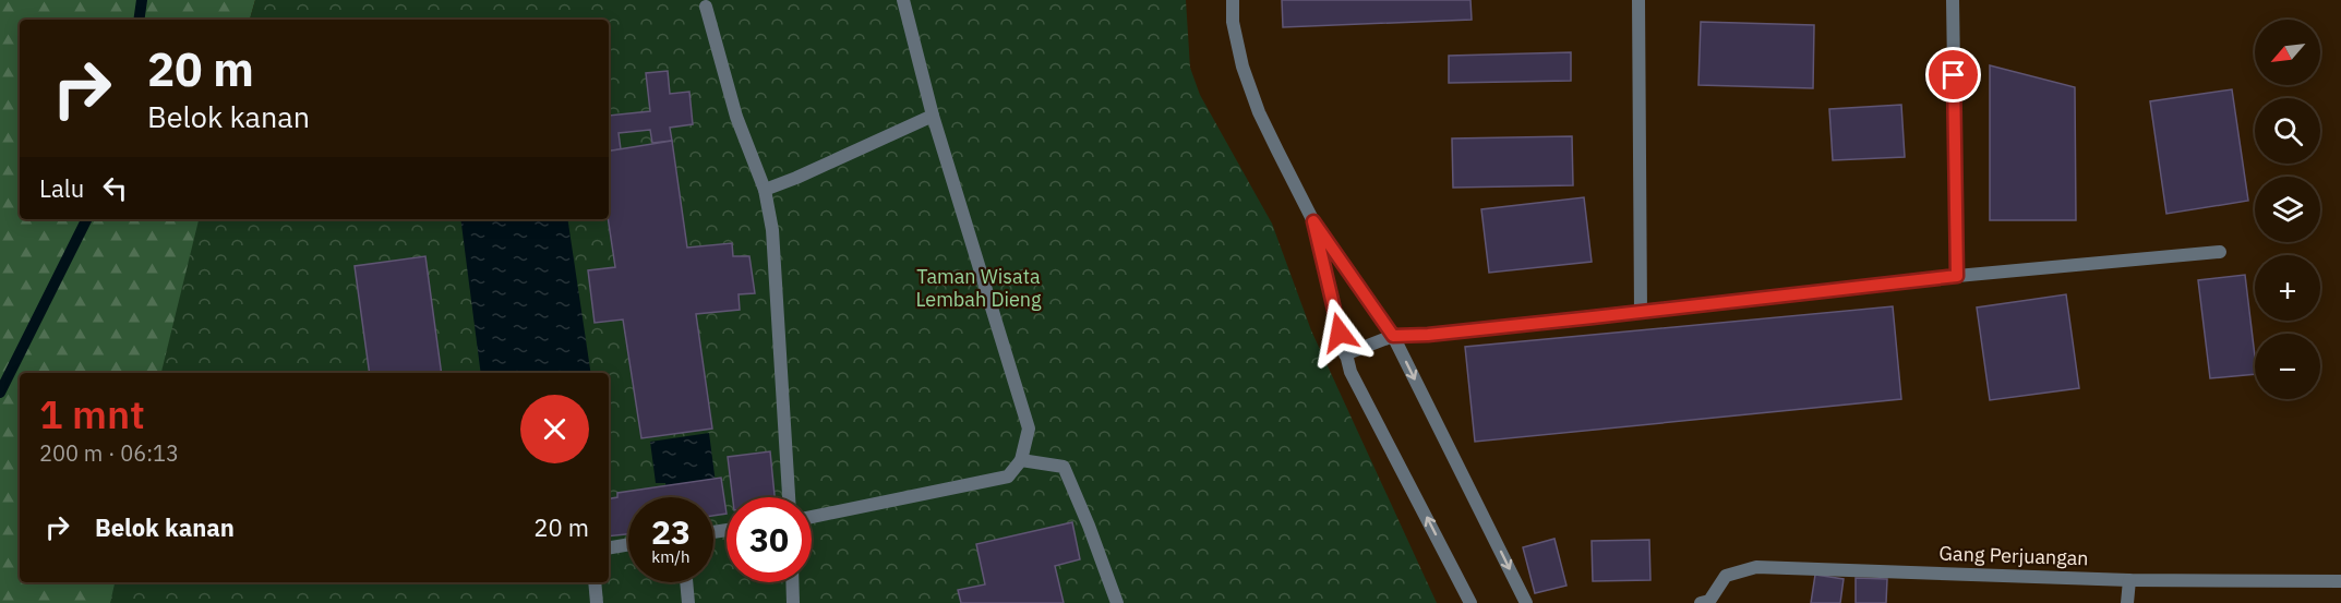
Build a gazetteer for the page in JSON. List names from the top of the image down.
{
  "streets": {
    "street": ["Gang Perjuangan"]
  },
  "parks": ["Taman Wisata Lembah Dieng"],
  "north": "bottom left",
  "page": {
    "map_buttons": ["+", "−"],
    "turn": ["20 m", "Belok kanan"],
    "then": "Lalu",
    "heading": ["1 mnt", "200 m · 06:13"],
    "list": [
      {
        "name": "Belok kanan",
        "value": "20 m"
      }
    ],
    "speed": "23 km/h",
    "limit": "30"
  }
}
